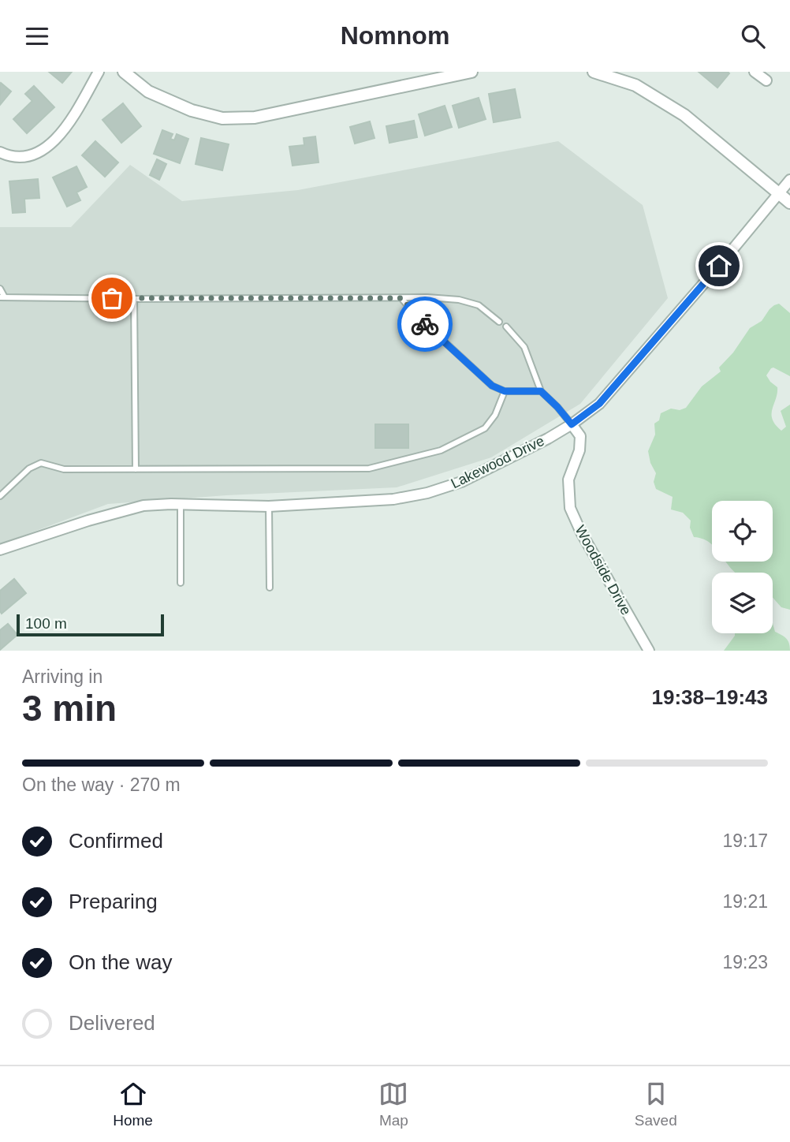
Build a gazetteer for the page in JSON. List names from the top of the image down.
{
  "streets": {
    "street": ["Lakewood Drive", "Woodside Drive"]
  },
  "crossings": [
    ["Lakewood Drive", "Woodside Drive"]
  ],
  "scale_bar": "100 m",
  "page": {
    "header": "Nomnom",
    "scale": "100 m",
    "heading": ["3 min", "Arriving in", "19:38–19:43"],
    "bar": "On the way · 270 m",
    "list": [
      ["Confirmed", "19:17"],
      ["Preparing", "19:21"],
      ["On the way", "19:23"],
      "Delivered"
    ],
    "tabs": ["Home", "Map", "Saved"]
  }
}
